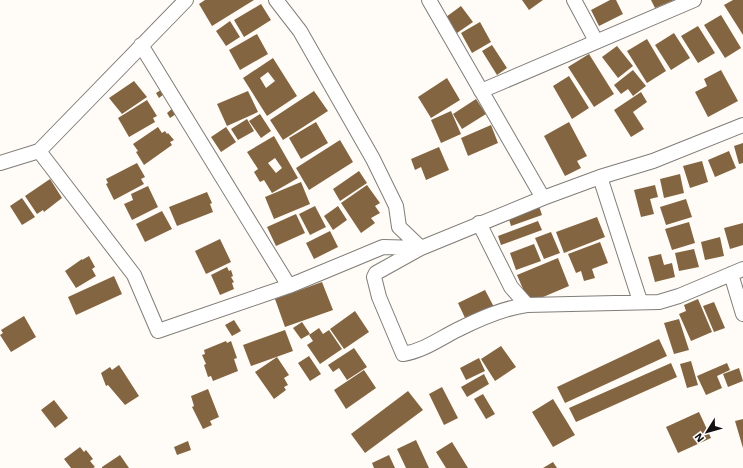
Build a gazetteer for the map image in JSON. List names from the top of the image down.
{
  "north": "bottom left"
}
